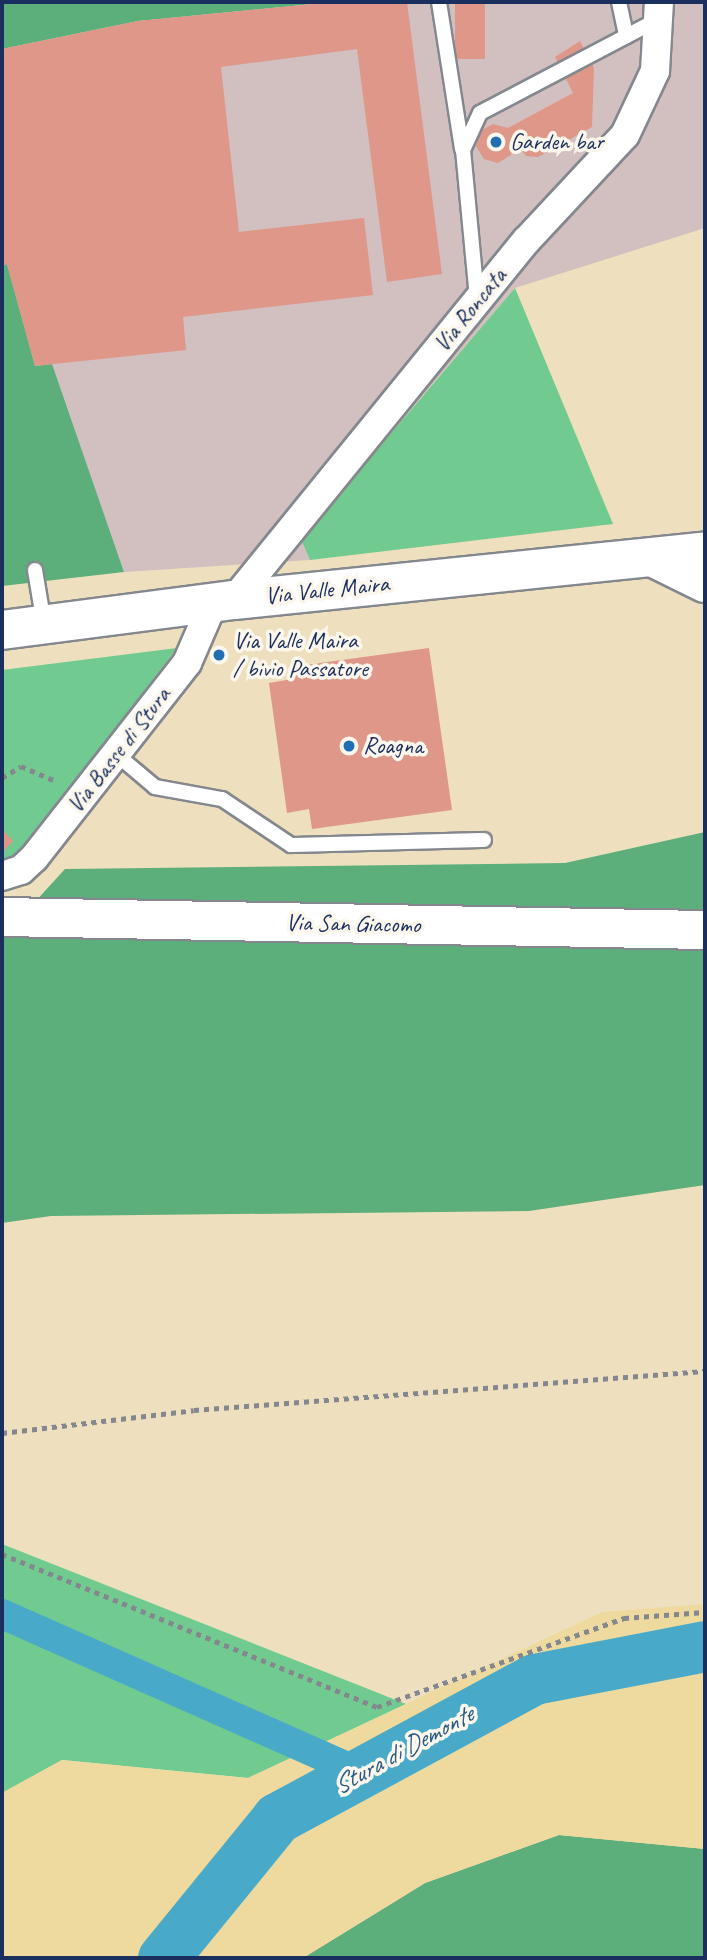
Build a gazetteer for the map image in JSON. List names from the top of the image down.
{
  "streets": {
    "main road": ["Via Valle Maira", "Via San Giacomo"],
    "street": ["Via Roncata", "Via Basse di Stura"]
  },
  "crossings": [
    ["Via Roncata", "Via Valle Maira"],
    ["Via Roncata", "Via Basse di Stura"],
    ["Via Valle Maira", "Via Basse di Stura"]
  ],
  "water": ["Stura di Demonte"],
  "places": ["Garden bar", "Via Valle Maira / bivio Passatore", "Roagna"]
}
